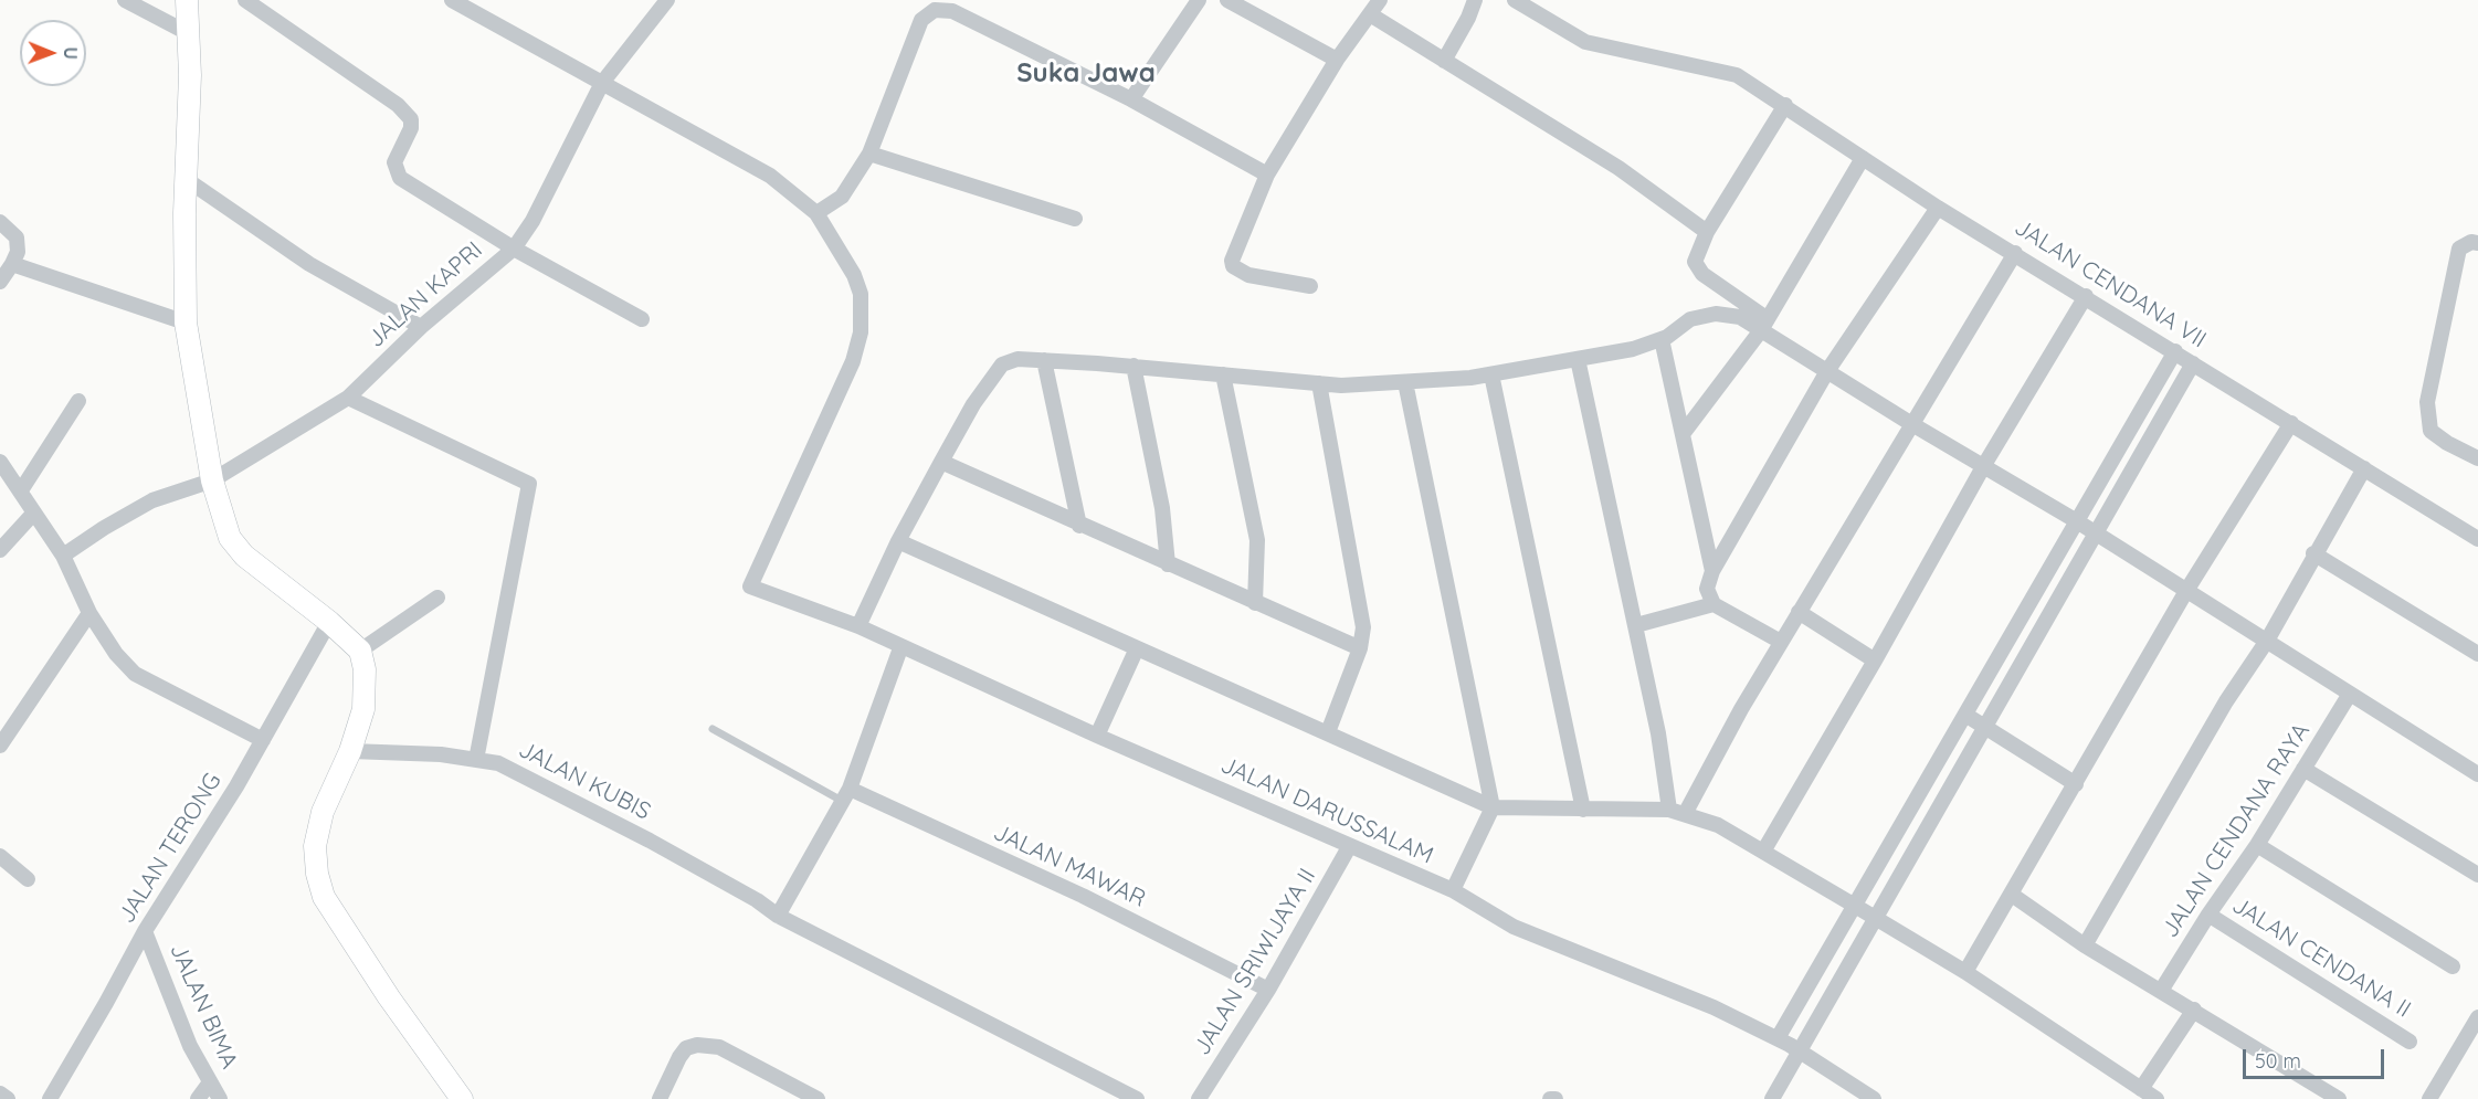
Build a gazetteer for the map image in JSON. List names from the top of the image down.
{
  "streets": {
    "street": [
      "JALAN CENDANA VII",
      "JALAN KAPRI",
      "JALAN KUBIS",
      "JALAN DARUSSALAM",
      "JALAN CENDANA RAYA",
      "JALAN TERONG",
      "JALAN MAWAR",
      "JALAN CENDANA II",
      "JALAN SRIWIJAYA II",
      "JALAN BIMA"
    ]
  },
  "crossings": [
    ["JALAN DARUSSALAM", "JALAN SRIWIJAYA II"],
    ["JALAN CENDANA RAYA", "JALAN CENDANA II"],
    ["JALAN TERONG", "JALAN BIMA"],
    ["JALAN MAWAR", "JALAN SRIWIJAYA II"]
  ],
  "districts": ["Suka Jawa"],
  "scale_bar": "50 m",
  "north": "right"
}
